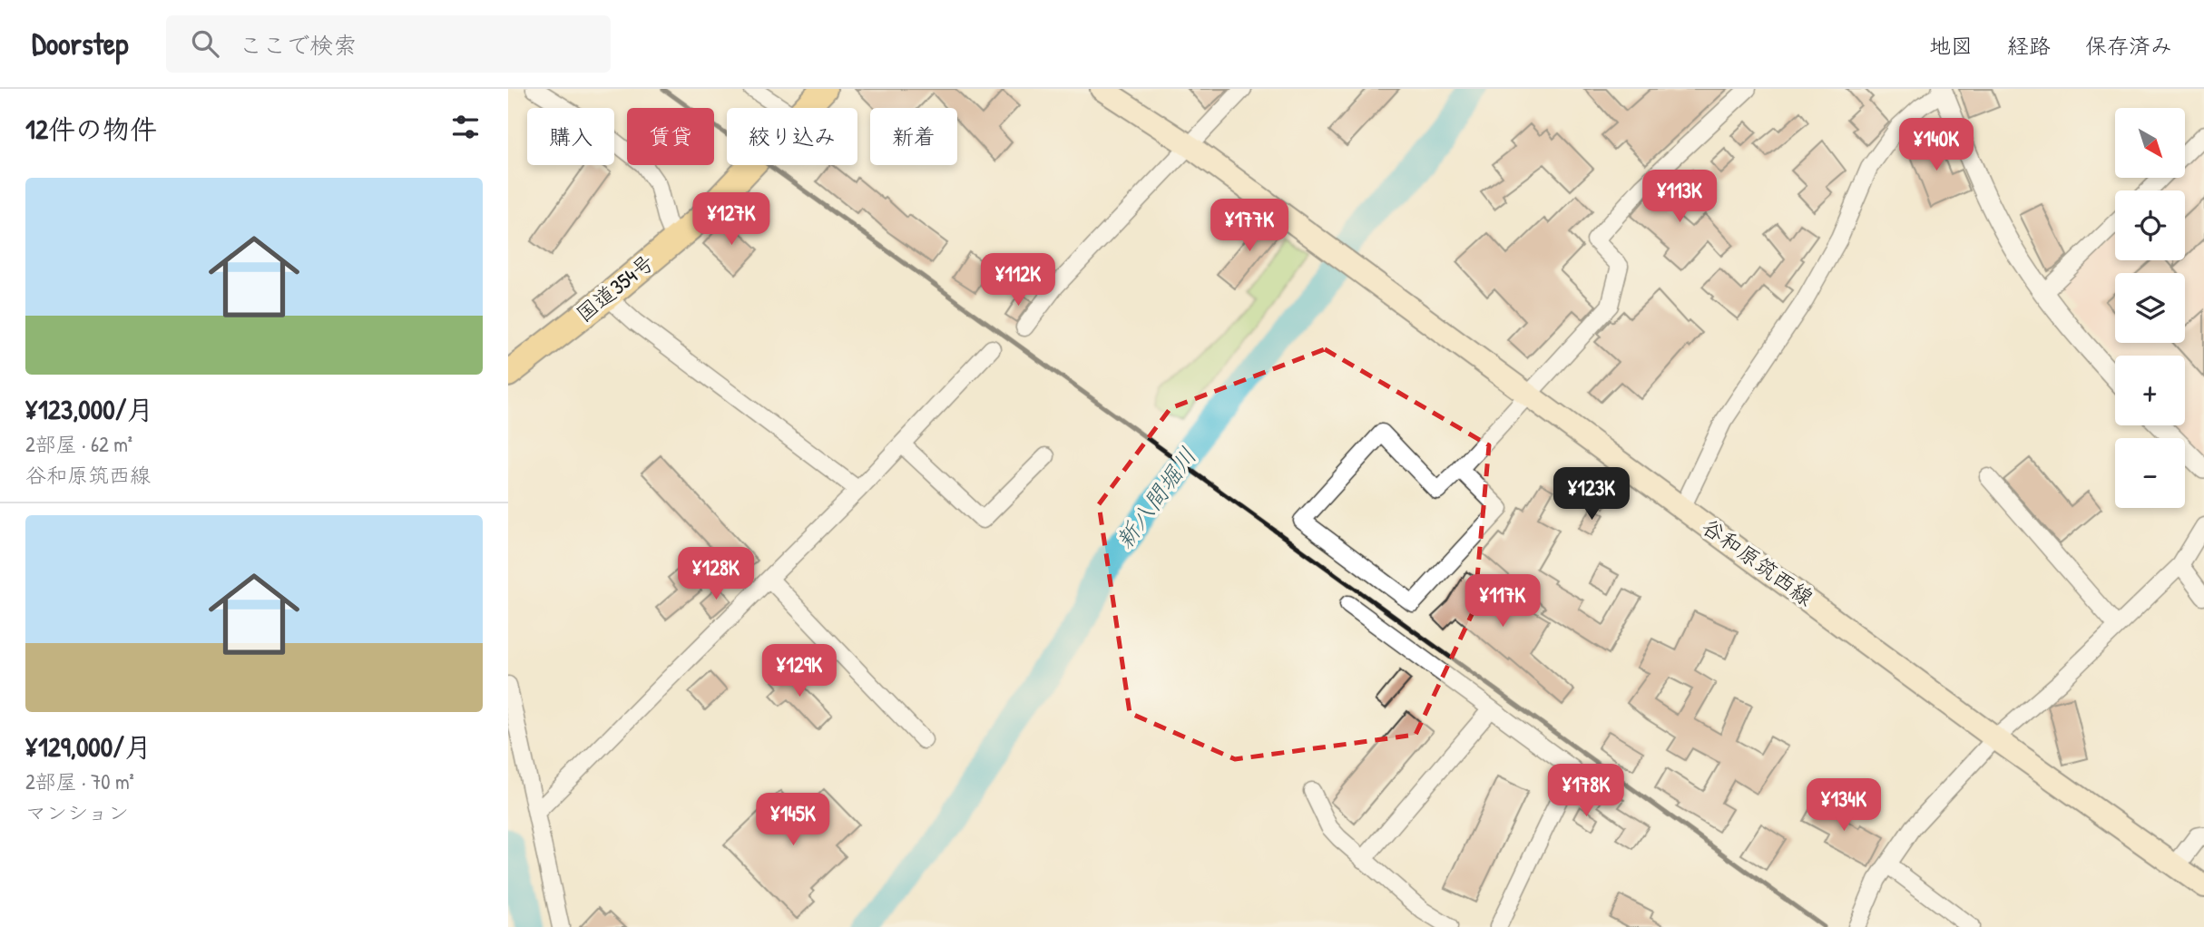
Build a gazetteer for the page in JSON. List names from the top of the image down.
{
  "streets": {
    "highway": ["国道354号"],
    "main road": ["谷和原筑西線"]
  },
  "water": ["新八間堀川"],
  "north": "bottom right",
  "page": {
    "header": "Doorstep",
    "search": "ここで検索",
    "nav": ["地図", "経路", "保存済み"],
    "heading": "12件の物件",
    "map_buttons": ["+", "−"],
    "chip": [
      "購入",
      "賃貸",
      "絞り込み",
      "新着"
    ],
    "price": [
      "¥140K",
      "¥113K",
      "¥127K",
      "¥177K",
      "¥112K",
      "¥123K",
      "¥128K",
      "¥117K",
      "¥129K",
      "¥178K",
      "¥134K",
      "¥145K"
    ],
    "list": [
      {
        "name": "¥123,000/月",
        "note": "2部屋 · 62 m² · 谷和原筑西線"
      },
      {
        "name": "¥129,000/月",
        "note": "2部屋 · 70 m² · マンション"
      }
    ]
  }
}
